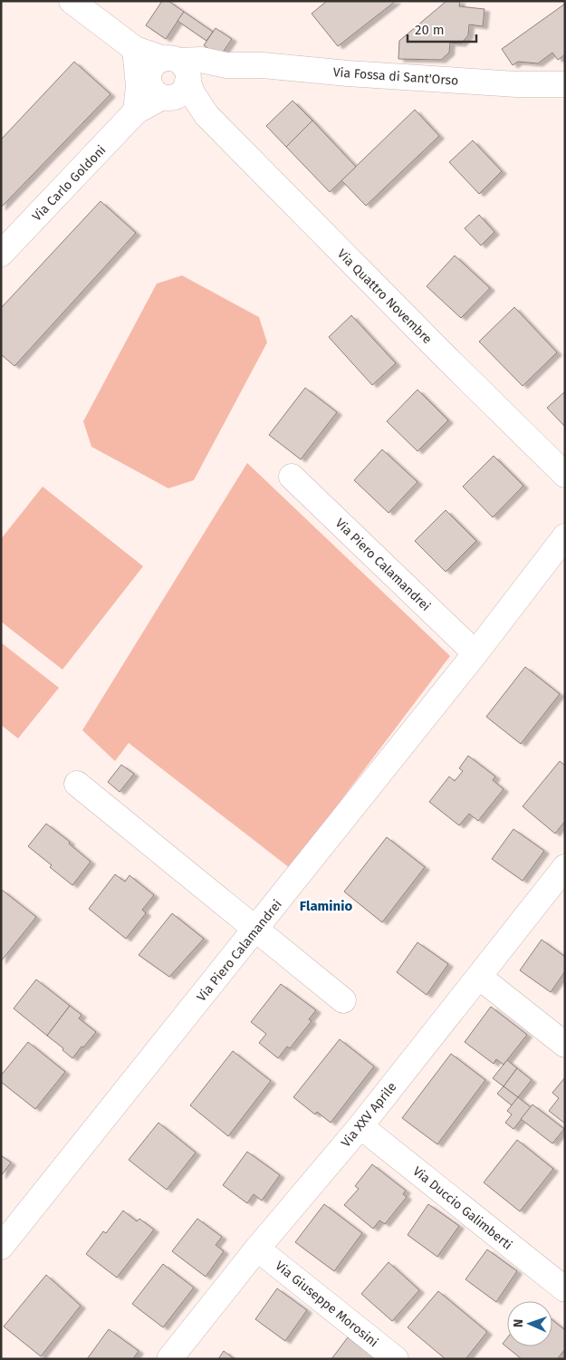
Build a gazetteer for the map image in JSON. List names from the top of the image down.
{
  "streets": {
    "street": [
      "Via Fossa di Sant'Orso",
      "Via Carlo Goldoni",
      "Via Quattro Novembre",
      "Via Piero Calamandrei",
      "Via XXV Aprile",
      "Via Duccio Galimberti",
      "Via Giuseppe Morosini"
    ]
  },
  "crossings": [
    ["Via Fossa di Sant'Orso", "Via Carlo Goldoni"],
    ["Via Fossa di Sant'Orso", "Via Quattro Novembre"],
    ["Via Carlo Goldoni", "Via Quattro Novembre"],
    ["Via XXV Aprile", "Via Duccio Galimberti"],
    ["Via XXV Aprile", "Via Giuseppe Morosini"]
  ],
  "districts": ["Flaminio"],
  "scale_bar": "20 m",
  "north": "left"
}
